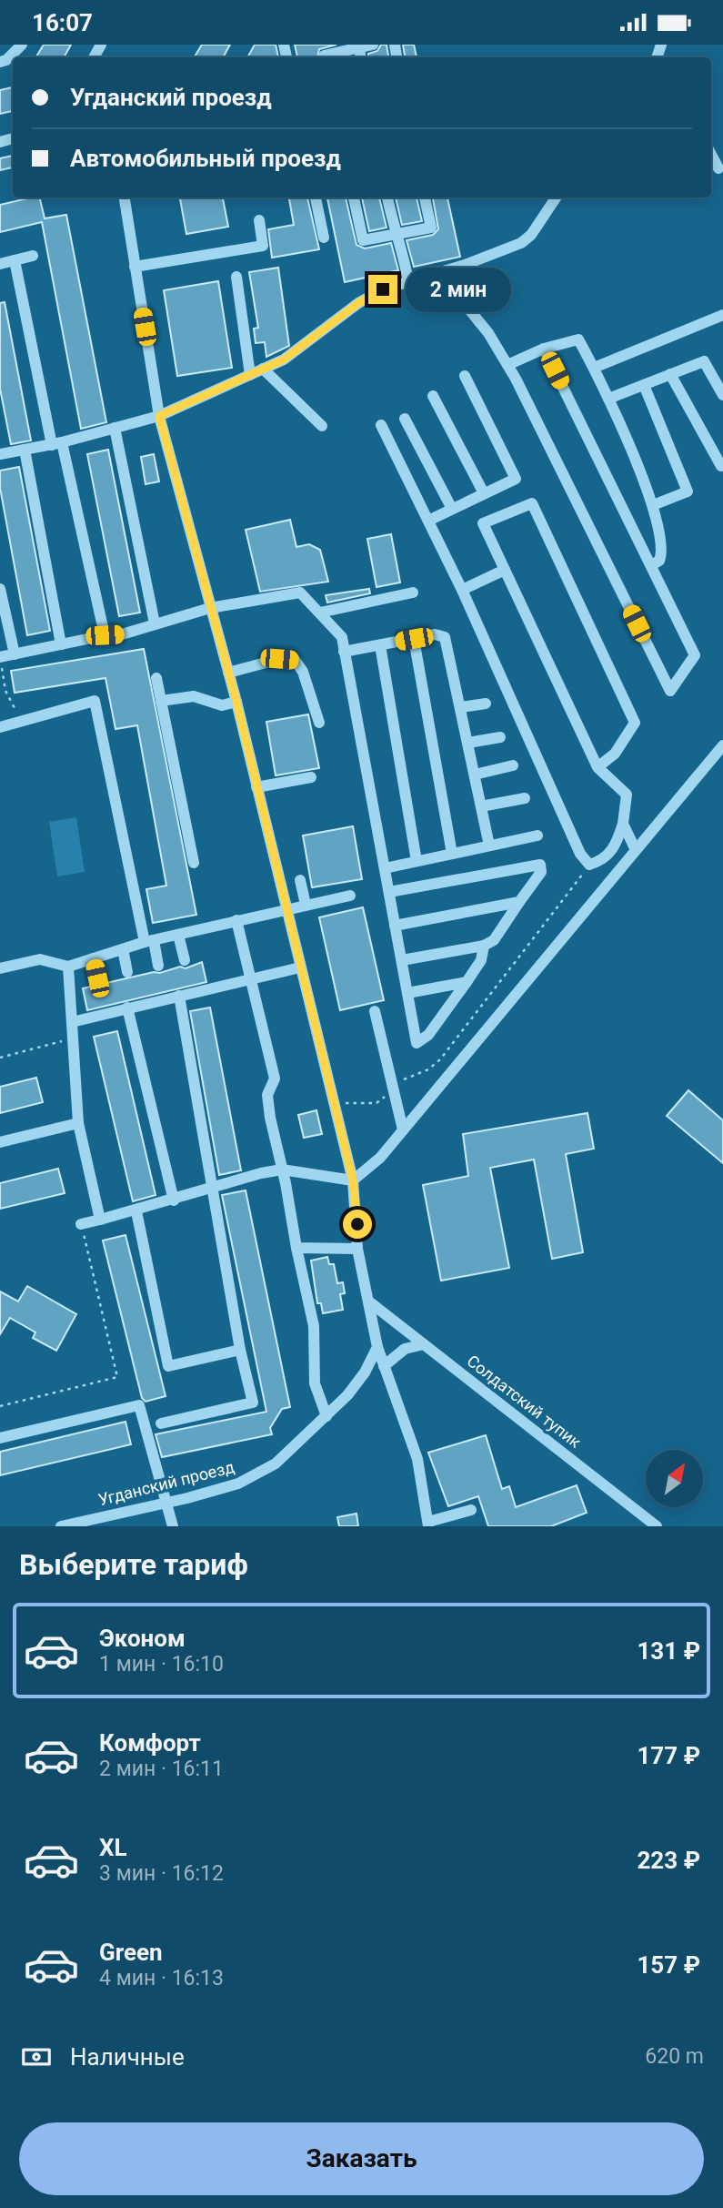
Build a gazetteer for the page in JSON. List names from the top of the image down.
{
  "streets": {
    "street": ["Солдатский тупик", "Угданский проезд"]
  },
  "north": "top right",
  "page": {
    "status": "16:07",
    "banner": ["Угданский проезд", "Автомобильный проезд"],
    "bubble": "2 мин",
    "heading": "Выберите тариф",
    "list": [
      {
        "name": "Эконом",
        "note": "1 мин · 16:10",
        "value": "131 ₽"
      },
      {
        "name": "Комфорт",
        "note": "2 мин · 16:11",
        "value": "177 ₽"
      },
      {
        "name": "XL",
        "note": "3 мин · 16:12",
        "value": "223 ₽"
      },
      {
        "name": "Green",
        "note": "4 мин · 16:13",
        "value": "157 ₽"
      }
    ],
    "pay": ["Наличные", "620 m"],
    "buttons": "Заказать"
  }
}
